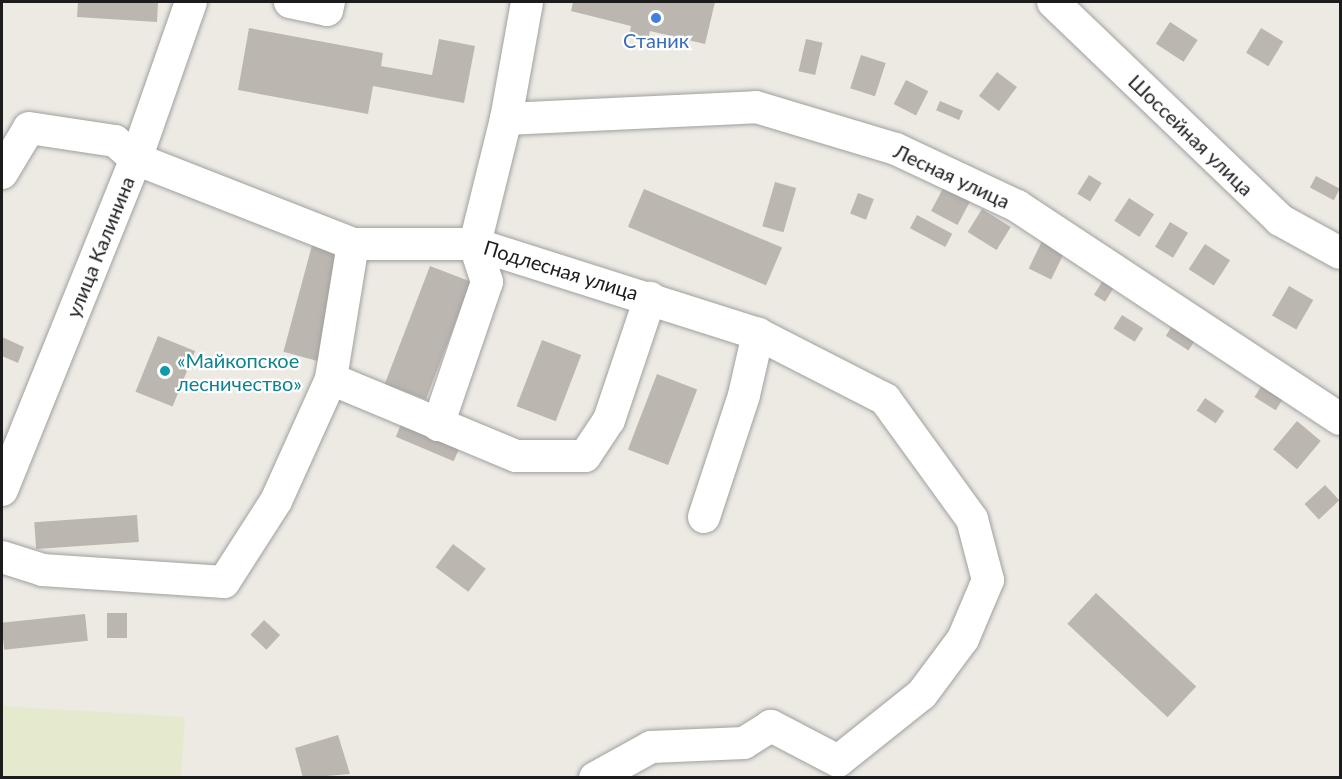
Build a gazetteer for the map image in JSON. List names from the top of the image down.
{
  "streets": {
    "street": [
      "Шоссейная улица",
      "Лесная улица",
      "улица Калинина",
      "Подлесная улица"
    ]
  },
  "crossings": [
    ["улица Калинина", "Подлесная улица"]
  ],
  "places": ["Станик", "«Майкопское лесничество»"]
}
